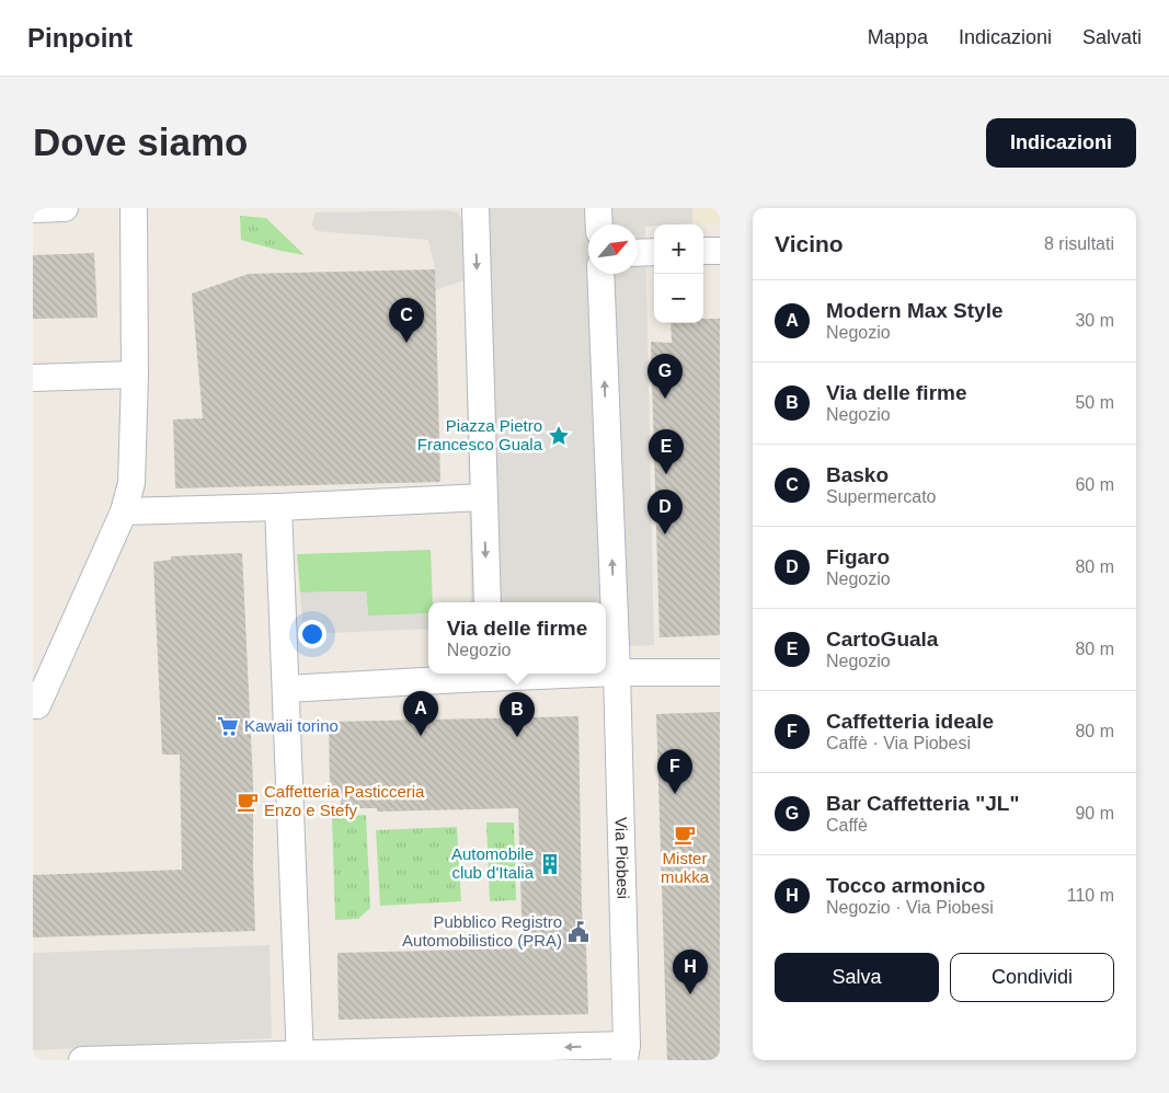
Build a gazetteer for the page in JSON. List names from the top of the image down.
{
  "streets": {
    "street": ["Via Piobesi"]
  },
  "one_way": ["Via Piobesi"],
  "places": {
    "place": ["Piazza Pietro Francesco Guala"],
    "supermarket": ["Kawaii torino"],
    "cafe": ["Caffetteria Pasticceria Enzo e Stefy", "Mister mukka"],
    "building": ["Automobile club d'Italia"],
    "public building": ["Pubblico Registro Automobilistico (PRA)"]
  },
  "north": "top right",
  "page": {
    "header": "Pinpoint",
    "nav": ["Mappa", "Indicazioni", "Salvati"],
    "buttons": [
      "Indicazioni",
      ["Salva", "Condividi"]
    ],
    "title": "Dove siamo",
    "heading": ["Vicino", "8 risultati"],
    "map_buttons": ["+", "−"],
    "list": [
      {
        "mark": "A",
        "name": "Modern Max Style",
        "note": "Negozio",
        "value": "30 m"
      },
      {
        "mark": "B",
        "name": "Via delle firme",
        "note": "Negozio",
        "value": "50 m"
      },
      {
        "mark": "C",
        "name": "Basko",
        "note": "Supermercato",
        "value": "60 m"
      },
      {
        "mark": "D",
        "name": "Figaro",
        "note": "Negozio",
        "value": "80 m"
      },
      {
        "mark": "E",
        "name": "CartoGuala",
        "note": "Negozio",
        "value": "80 m"
      },
      {
        "mark": "F",
        "name": "Caffetteria ideale",
        "note": "Caffè · Via Piobesi",
        "value": "80 m"
      },
      {
        "mark": "G",
        "name": "Bar Caffetteria \"JL\"",
        "note": "Caffè",
        "value": "90 m"
      },
      {
        "mark": "H",
        "name": "Tocco armonico",
        "note": "Negozio · Via Piobesi",
        "value": "110 m"
      }
    ],
    "pins": [
      "C",
      "G",
      "E",
      "D",
      "A",
      "B",
      "F",
      "H"
    ],
    "popup": ["Via delle firme", "Negozio"]
  }
}
